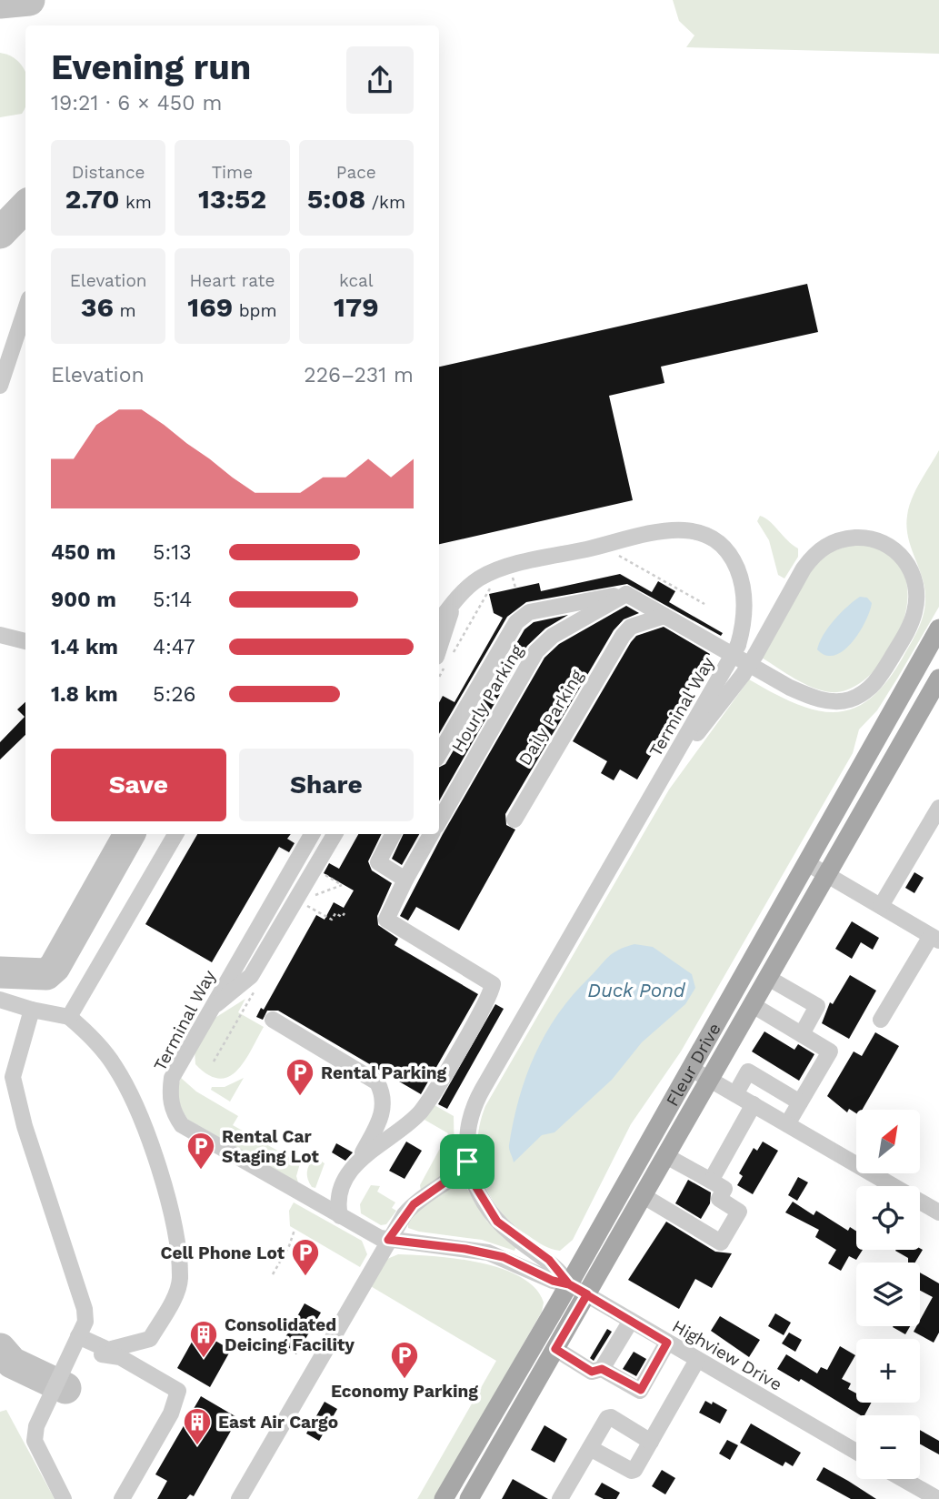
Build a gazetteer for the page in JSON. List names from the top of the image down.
{
  "streets": {
    "main road": ["Fleur Drive"],
    "street": [
      "Hourly Parking",
      "Terminal Way",
      "Daily Parking",
      "Highview Drive"
    ]
  },
  "crossings": [
    ["Terminal Way", "Fleur Drive"],
    ["Terminal Way", "Highview Drive"],
    ["Fleur Drive", "Highview Drive"]
  ],
  "water": ["Duck Pond"],
  "places": {
    "parking": [
      "Rental Parking",
      "Rental Car Staging Lot",
      "Cell Phone Lot",
      "Economy Parking"
    ],
    "building": ["Consolidated Deicing Facility", "East Air Cargo"]
  },
  "north": "top right",
  "page": {
    "heading": ["Evening run", "19:21 · 6 × 450 m"],
    "stats": [
      ["Distance", "2.70 km"],
      ["Time", "13:52"],
      ["Pace", "5:08 /km"],
      ["Elevation", "36 m"],
      ["Heart rate", "169 bpm"],
      ["kcal", "179"]
    ],
    "chart": ["Elevation", "226–231 m"],
    "list": [
      {
        "name": "450 m",
        "note": "5:13"
      },
      {
        "name": "900 m",
        "note": "5:14"
      },
      {
        "name": "1.4 km",
        "note": "4:47"
      },
      {
        "name": "1.8 km",
        "note": "5:26"
      }
    ],
    "buttons": ["Save", "Share"],
    "map_buttons": ["+", "−"]
  }
}
